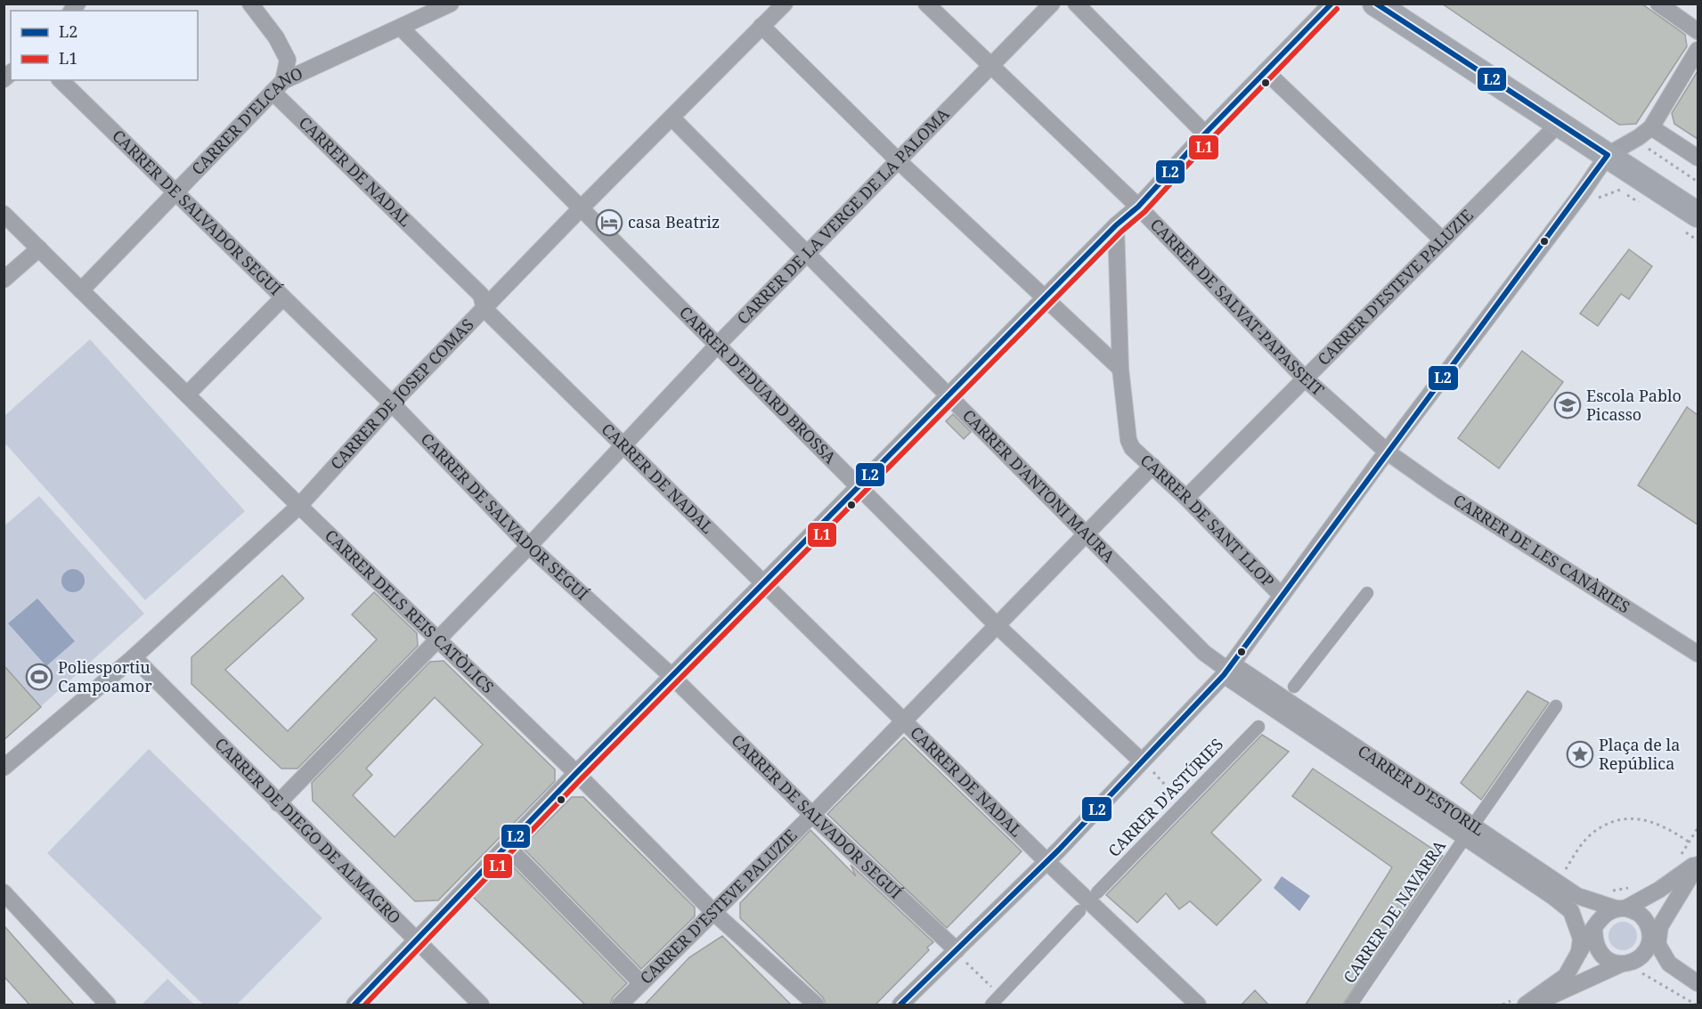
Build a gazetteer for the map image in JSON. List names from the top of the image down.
{
  "streets": {
    "street": [
      "CARRER D'ELCANO",
      "CARRER DE NADAL",
      "CARRER DE SALVADOR SEGUÍ",
      "CARRER DE LA VERGE DE LA PALOMA",
      "CARRER D'ESTEVE PALUZIE",
      "CARRER DE SALVAT-PAPASSEIT",
      "CARRER D'EDUARD BROSSA",
      "CARRER DE JOSEP COMAS",
      "CARRER D'ANTONI MAURA",
      "CARRER DE SANT LLOP",
      "CARRER DE LES CANÀRIES",
      "CARRER DELS REIS CATÒLICS",
      "CARRER D'ESTORIL",
      "CARRER D'ASTÚRIES",
      "CARRER DE DIEGO DE ALMAGRO",
      "CARRER DE NAVARRA"
    ]
  },
  "crossings": [
    ["CARRER D'ELCANO", "CARRER DE NADAL"],
    ["CARRER D'ELCANO", "CARRER DE SALVADOR SEGUÍ"],
    ["CARRER D'ELCANO", "CARRER D'EDUARD BROSSA"],
    ["CARRER D'ELCANO", "CARRER DELS REIS CATÒLICS"],
    ["CARRER DE NADAL", "CARRER DE LA VERGE DE LA PALOMA"],
    ["CARRER DE NADAL", "CARRER D'ESTEVE PALUZIE"],
    ["CARRER DE NADAL", "CARRER DE JOSEP COMAS"],
    ["CARRER DE SALVADOR SEGUÍ", "CARRER DE LA VERGE DE LA PALOMA"],
    ["CARRER DE SALVADOR SEGUÍ", "CARRER D'ESTEVE PALUZIE"],
    ["CARRER DE SALVADOR SEGUÍ", "CARRER DE JOSEP COMAS"],
    ["CARRER DE LA VERGE DE LA PALOMA", "CARRER DE SALVAT-PAPASSEIT"],
    ["CARRER DE LA VERGE DE LA PALOMA", "CARRER D'EDUARD BROSSA"],
    ["CARRER DE LA VERGE DE LA PALOMA", "CARRER D'ANTONI MAURA"],
    ["CARRER DE LA VERGE DE LA PALOMA", "CARRER DELS REIS CATÒLICS"],
    ["CARRER DE LA VERGE DE LA PALOMA", "CARRER DE DIEGO DE ALMAGRO"],
    ["CARRER D'ESTEVE PALUZIE", "CARRER DE SALVAT-PAPASSEIT"],
    ["CARRER D'ESTEVE PALUZIE", "CARRER D'EDUARD BROSSA"],
    ["CARRER D'ESTEVE PALUZIE", "CARRER D'ANTONI MAURA"],
    ["CARRER D'ESTEVE PALUZIE", "CARRER DE SANT LLOP"],
    ["CARRER D'ESTEVE PALUZIE", "CARRER DELS REIS CATÒLICS"],
    ["CARRER DE SALVAT-PAPASSEIT", "CARRER DE LES CANÀRIES"],
    ["CARRER D'EDUARD BROSSA", "CARRER DE JOSEP COMAS"],
    ["CARRER DE JOSEP COMAS", "CARRER D'ANTONI MAURA"],
    ["CARRER DE JOSEP COMAS", "CARRER DELS REIS CATÒLICS"],
    ["CARRER DE JOSEP COMAS", "CARRER DE DIEGO DE ALMAGRO"],
    ["CARRER D'ANTONI MAURA", "CARRER D'ESTORIL"],
    ["CARRER D'ESTORIL", "CARRER DE NAVARRA"]
  ],
  "places": {
    "hotel": ["casa Beatriz"],
    "school or university": ["Escola Pablo Picasso"],
    "sports": ["Poliesportiu Campoamor"],
    "place": ["Plaça de la República"]
  },
  "lines": ["transit line L2", "transit line L1"],
  "legend": ["L2", "L1"]
}
